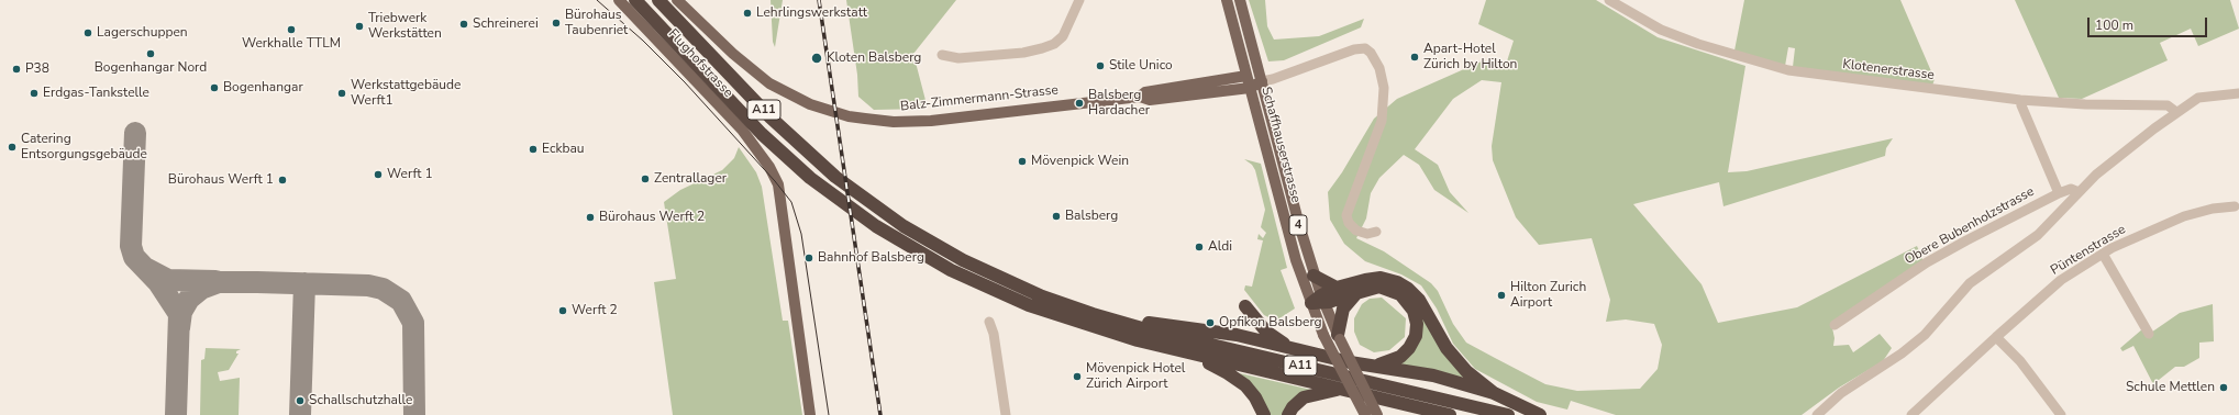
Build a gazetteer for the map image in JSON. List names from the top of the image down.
{
  "streets": {
    "highway": ["A11"],
    "main road": [
      "Flughofstrasse",
      "Balz-Zimmermann-Strasse",
      "Schaffhauserstrasse",
      "4"
    ],
    "street": ["Klotenerstrasse", "Obere Bubenholzstrasse", "Püntenstrasse"]
  },
  "crossings": [
    ["Balz-Zimmermann-Strasse", "Schaffhauserstrasse"]
  ],
  "places": [
    "Lehrlingswerkstatt",
    "Bürohaus Taubenriet",
    "Schreinerei",
    "Triebwerk Werkstätten",
    "Werkhalle TTLM",
    "Lagerschuppen",
    "Bogenhangar Nord",
    "Apart-Hotel Zürich by Hilton",
    "Kloten Balsberg",
    "Stile Unico",
    "P38",
    "Bogenhangar",
    "Erdgas-Tankstelle",
    "Werkstattgebäude Werft1",
    "Balsberg Hardacher",
    "Catering Entsorgungsgebäude",
    "Eckbau",
    "Mövenpick Wein",
    "Werft 1",
    "Zentrallager",
    "Bürohaus Werft 1",
    "Balsberg",
    "Bürohaus Werft 2",
    "Aldi",
    "Bahnhof Balsberg",
    "Hilton Zurich Airport",
    "Werft 2",
    "Opfikon Balsberg",
    "Mövenpick Hotel Zürich Airport",
    "Schule Mettlen",
    "Schallschutzhalle"
  ],
  "scale_bar": "100 m"
}
